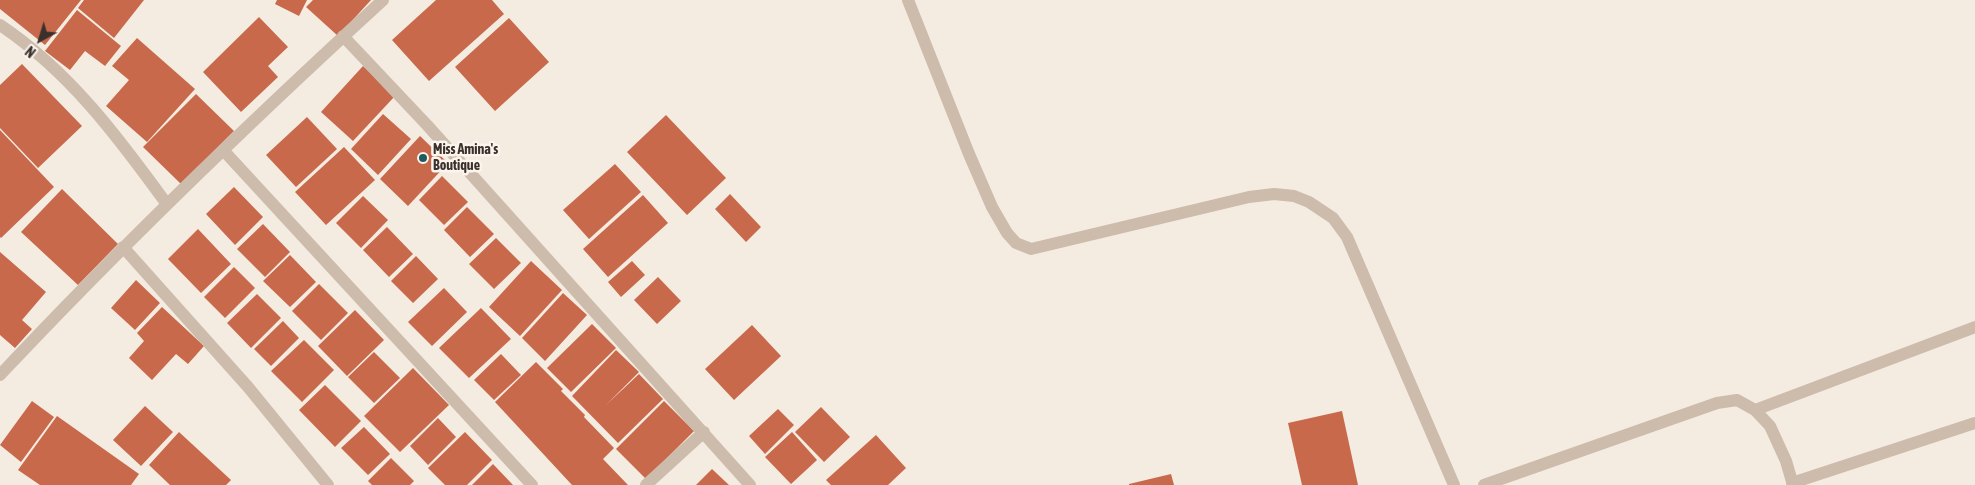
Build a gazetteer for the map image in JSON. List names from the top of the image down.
{
  "places": ["Miss Amina's Boutique"],
  "north": "bottom left"
}
